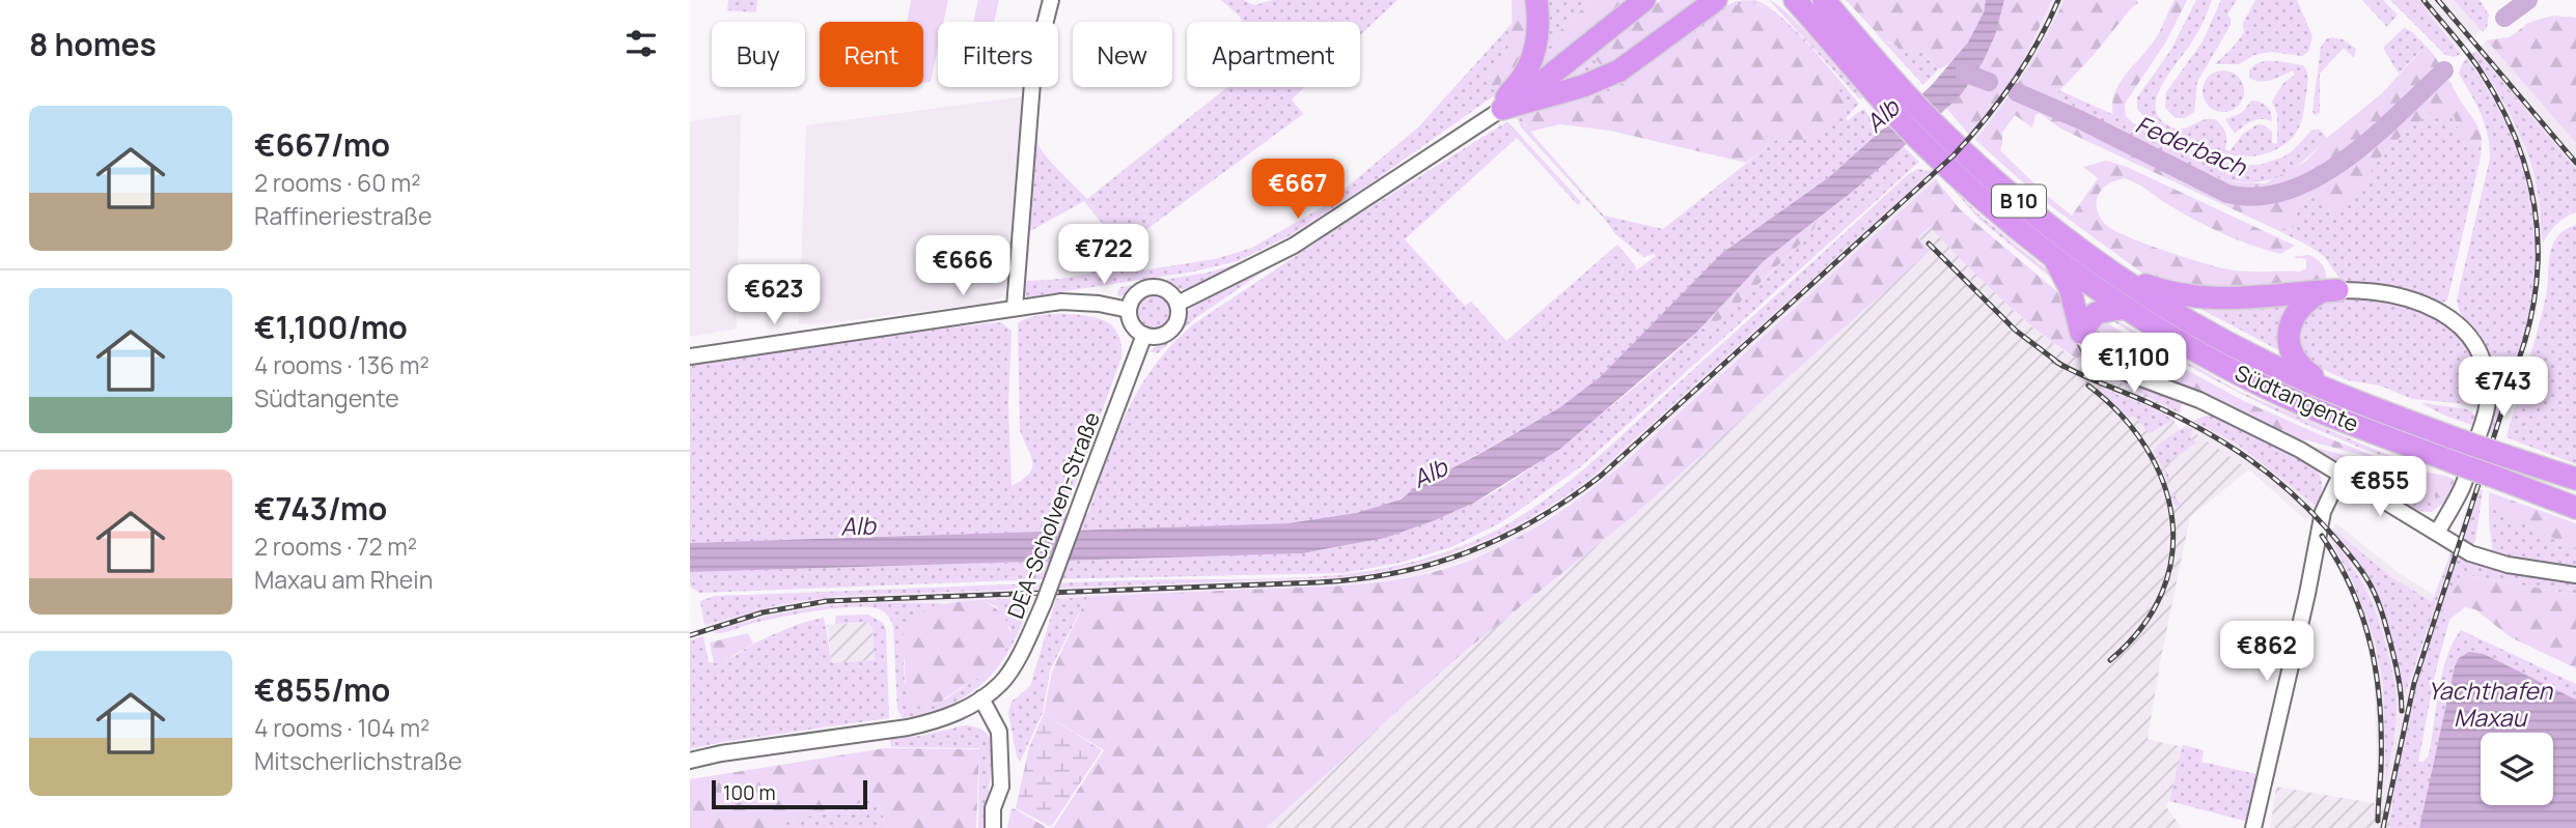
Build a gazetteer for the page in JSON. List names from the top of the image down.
{
  "streets": {
    "highway": ["B 10", "Südtangente"],
    "street": ["DEA-Scholven-Straße"]
  },
  "water": ["Alb", "Federbach", "Yachthafen Maxau"],
  "scale_bar": "100 m",
  "page": {
    "heading": "8 homes",
    "chip": [
      "Buy",
      "Rent",
      "Filters",
      "New",
      "Apartment"
    ],
    "list": [
      {
        "name": "€667/mo",
        "note": "2 rooms · 60 m² · Raffineriestraße"
      },
      {
        "name": "€1,100/mo",
        "note": "4 rooms · 136 m² · Südtangente"
      },
      {
        "name": "€743/mo",
        "note": "2 rooms · 72 m² · Maxau am Rhein"
      },
      {
        "name": "€855/mo",
        "note": "4 rooms · 104 m² · Mitscherlichstraße"
      }
    ],
    "price": [
      "€667",
      "€722",
      "€666",
      "€623",
      "€1,100",
      "€743",
      "€855",
      "€862"
    ],
    "scale": "100 m"
  }
}
